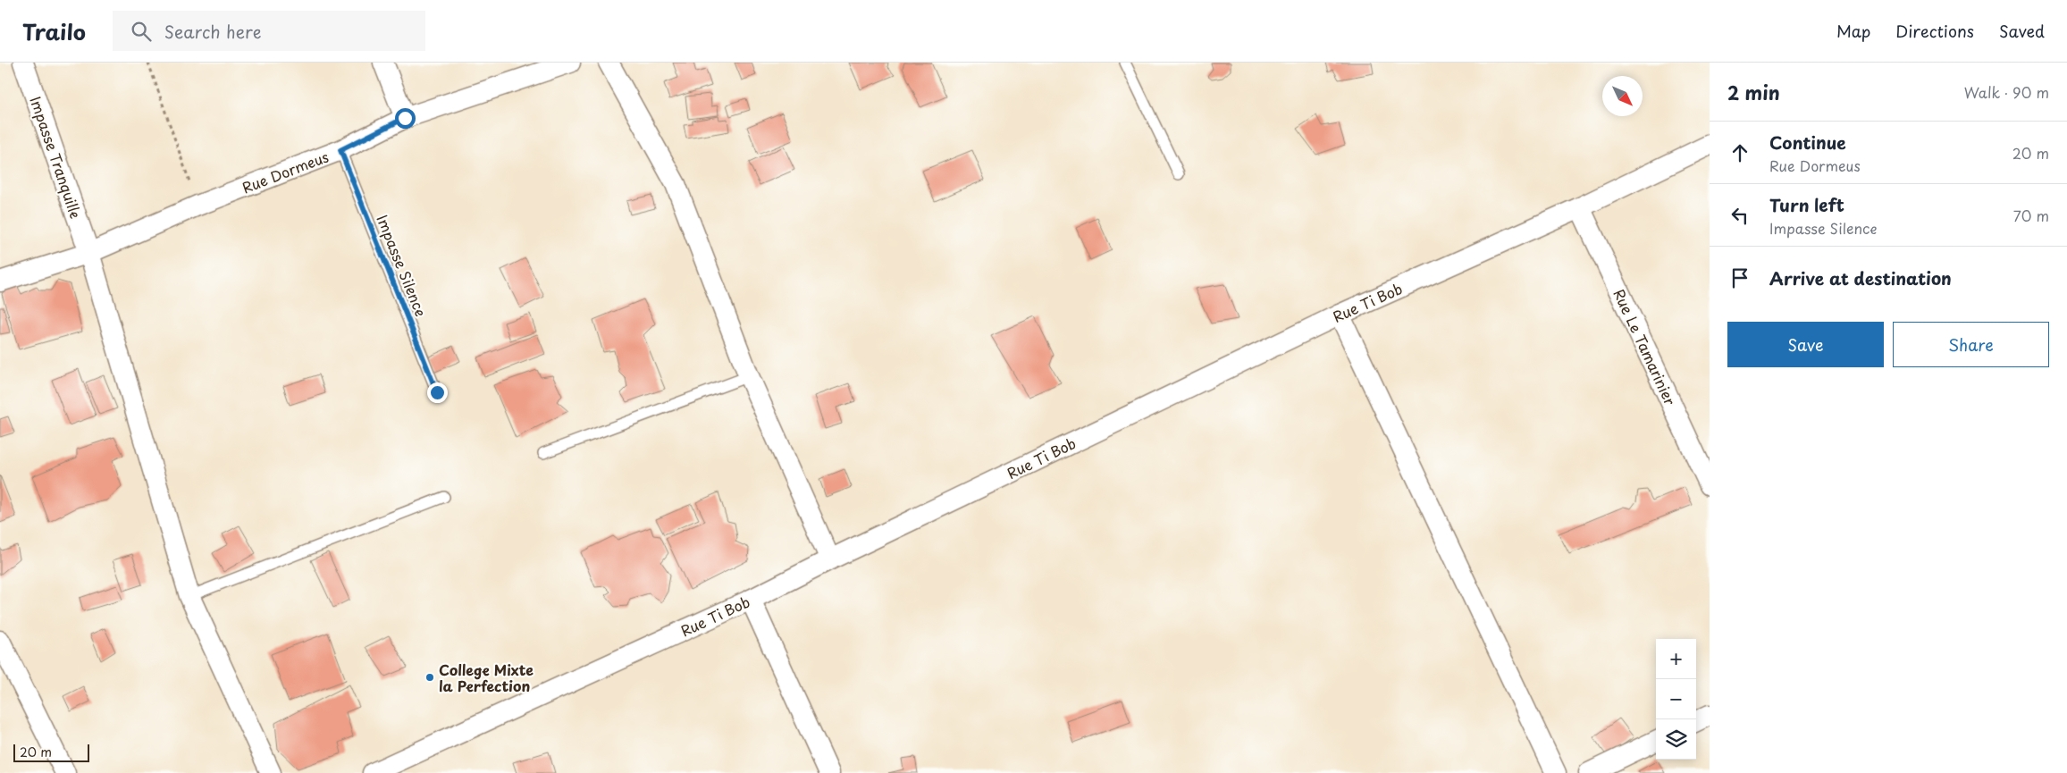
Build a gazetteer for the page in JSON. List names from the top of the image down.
{
  "streets": {
    "street": [
      "Impasse Tranquille",
      "Rue Dormeus",
      "Rue Ti Bob",
      "Rue Le Tamarinier"
    ],
    "lane": ["Impasse Silence"]
  },
  "crossings": [
    ["Impasse Tranquille", "Rue Dormeus"],
    ["Rue Dormeus", "Impasse Silence"],
    ["Rue Ti Bob", "Rue Le Tamarinier"]
  ],
  "places": ["College Mixte la Perfection"],
  "scale_bar": "20 m",
  "north": "bottom right",
  "page": {
    "header": "Trailo",
    "search": "Search here",
    "nav": ["Map", "Directions", "Saved"],
    "heading": ["2 min", "Walk · 90 m"],
    "list": [
      ["Continue", "Rue Dormeus", "20 m"],
      ["Turn left", "Impasse Silence", "70 m"],
      "Arrive at destination"
    ],
    "buttons": ["Save", "Share"],
    "map_buttons": ["+", "−"],
    "scale": "20 m"
  }
}
